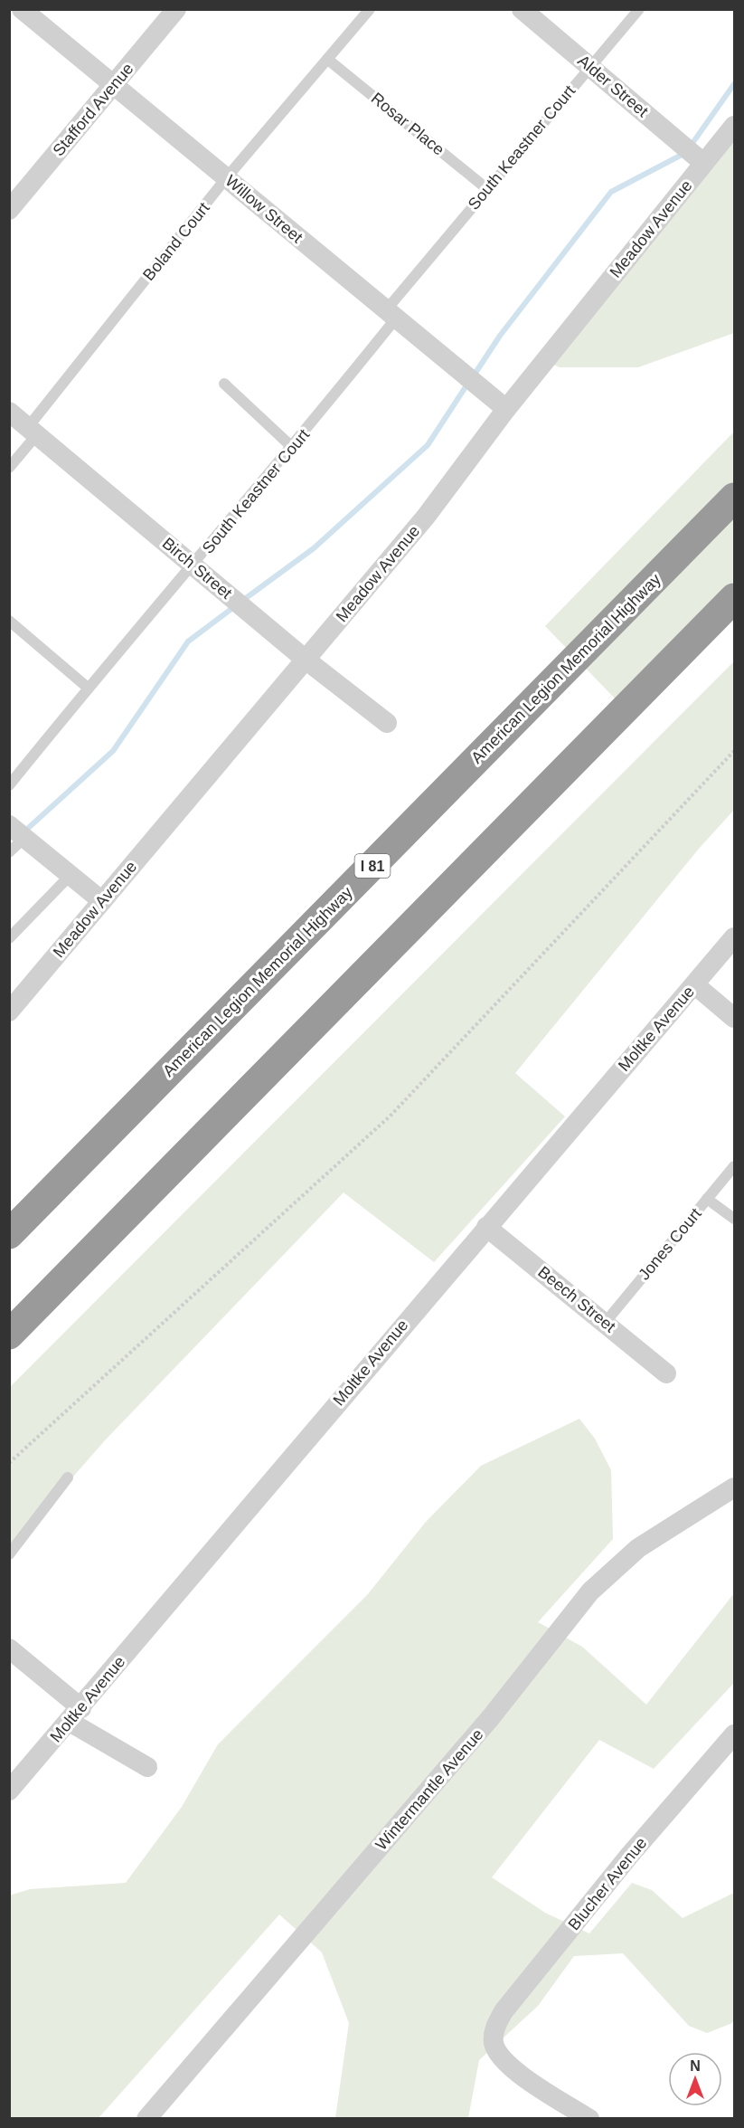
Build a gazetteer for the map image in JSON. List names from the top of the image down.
{
  "streets": {
    "highway": ["American Legion Memorial Highway", "I 81"],
    "street": [
      "Alder Street",
      "Stafford Avenue",
      "Willow Street",
      "Meadow Avenue",
      "Birch Street",
      "Moltke Avenue",
      "Beech Street",
      "Wintermantle Avenue",
      "Blucher Avenue"
    ],
    "lane": [
      "Rosar Place",
      "South Keastner Court",
      "Boland Court",
      "Jones Court"
    ]
  },
  "crossings": [
    ["Alder Street", "South Keastner Court"],
    ["Alder Street", "Meadow Avenue"],
    ["Stafford Avenue", "Willow Street"],
    ["Rosar Place", "South Keastner Court"],
    ["Rosar Place", "Boland Court"],
    ["South Keastner Court", "Willow Street"],
    ["South Keastner Court", "Birch Street"],
    ["Willow Street", "Meadow Avenue"],
    ["Willow Street", "Boland Court"],
    ["Meadow Avenue", "Birch Street"],
    ["Boland Court", "Birch Street"],
    ["Moltke Avenue", "Beech Street"],
    ["Jones Court", "Beech Street"]
  ],
  "north": "top"
}
